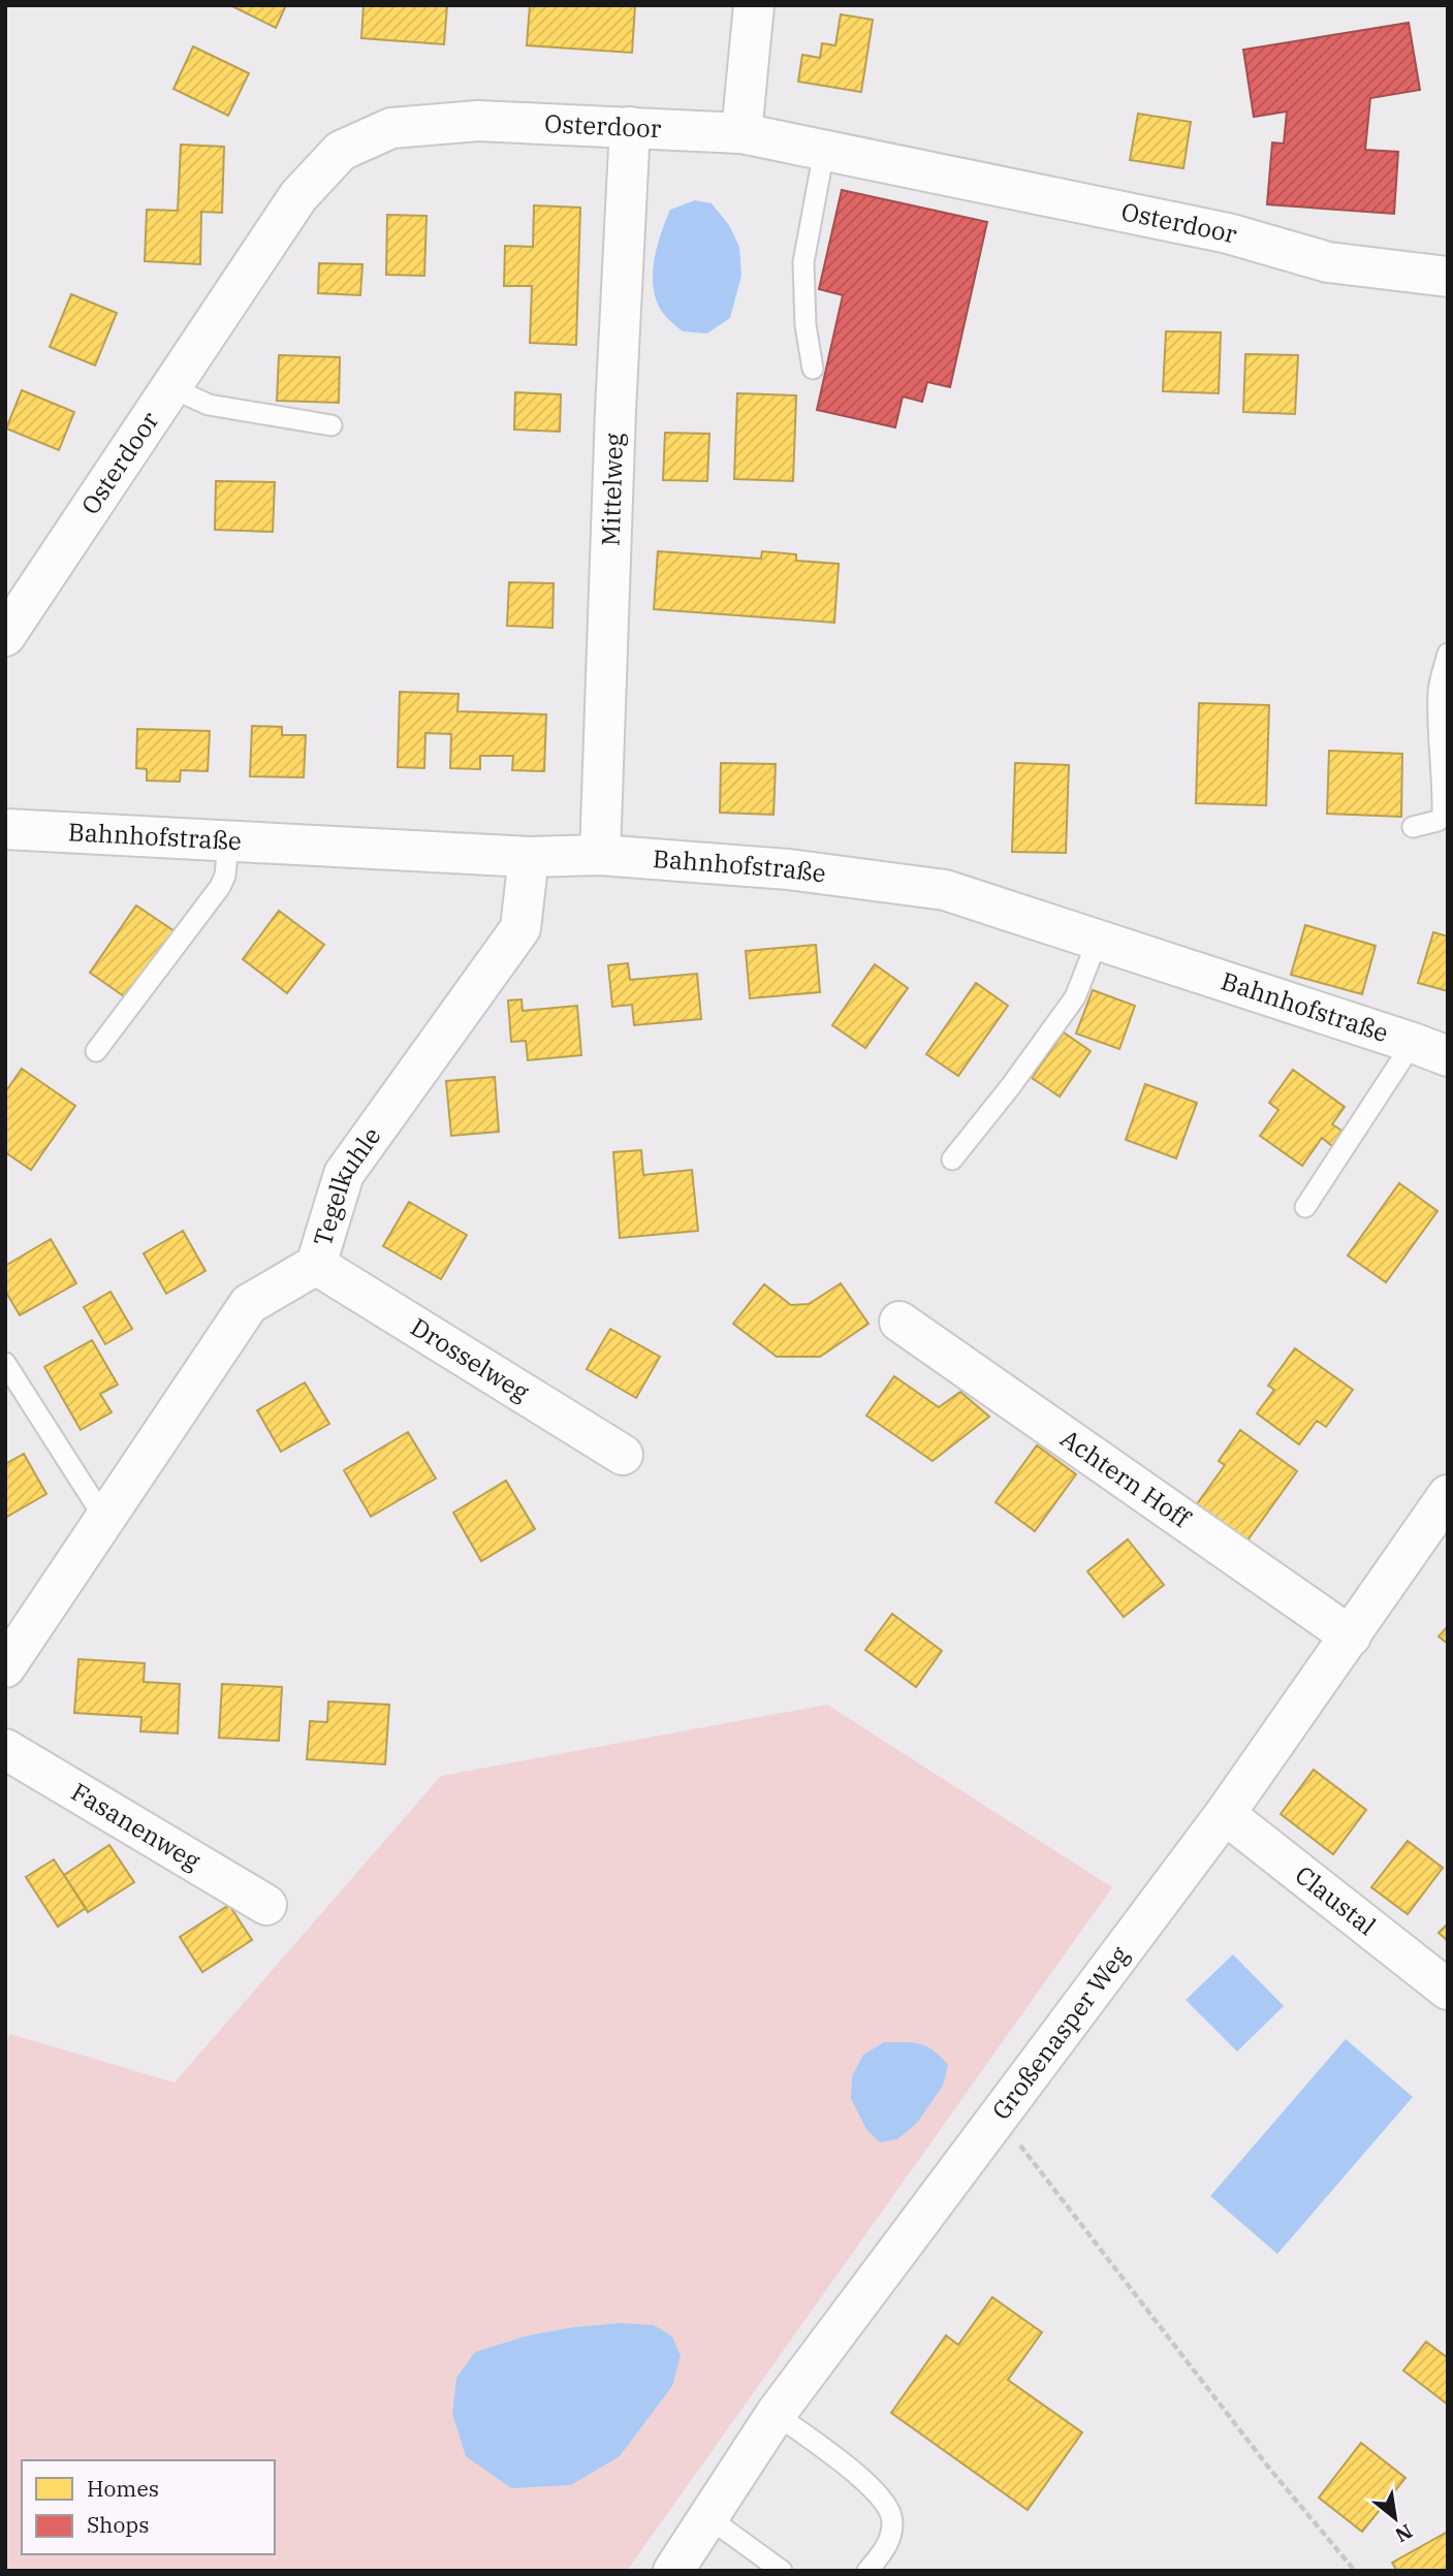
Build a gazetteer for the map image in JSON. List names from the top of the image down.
{
  "streets": {
    "street": [
      "Osterdoor",
      "Mittelweg",
      "Bahnhofstraße",
      "Tegelkuhle",
      "Drosselweg",
      "Achtern Hoff",
      "Fasanenweg",
      "Claustal",
      "Großenasper Weg"
    ]
  },
  "crossings": [
    ["Osterdoor", "Mittelweg"],
    ["Mittelweg", "Bahnhofstraße"],
    ["Bahnhofstraße", "Tegelkuhle"],
    ["Tegelkuhle", "Drosselweg"],
    ["Achtern Hoff", "Großenasper Weg"],
    ["Claustal", "Großenasper Weg"]
  ],
  "legend": ["Homes", "Shops"],
  "north": "bottom right"
}
